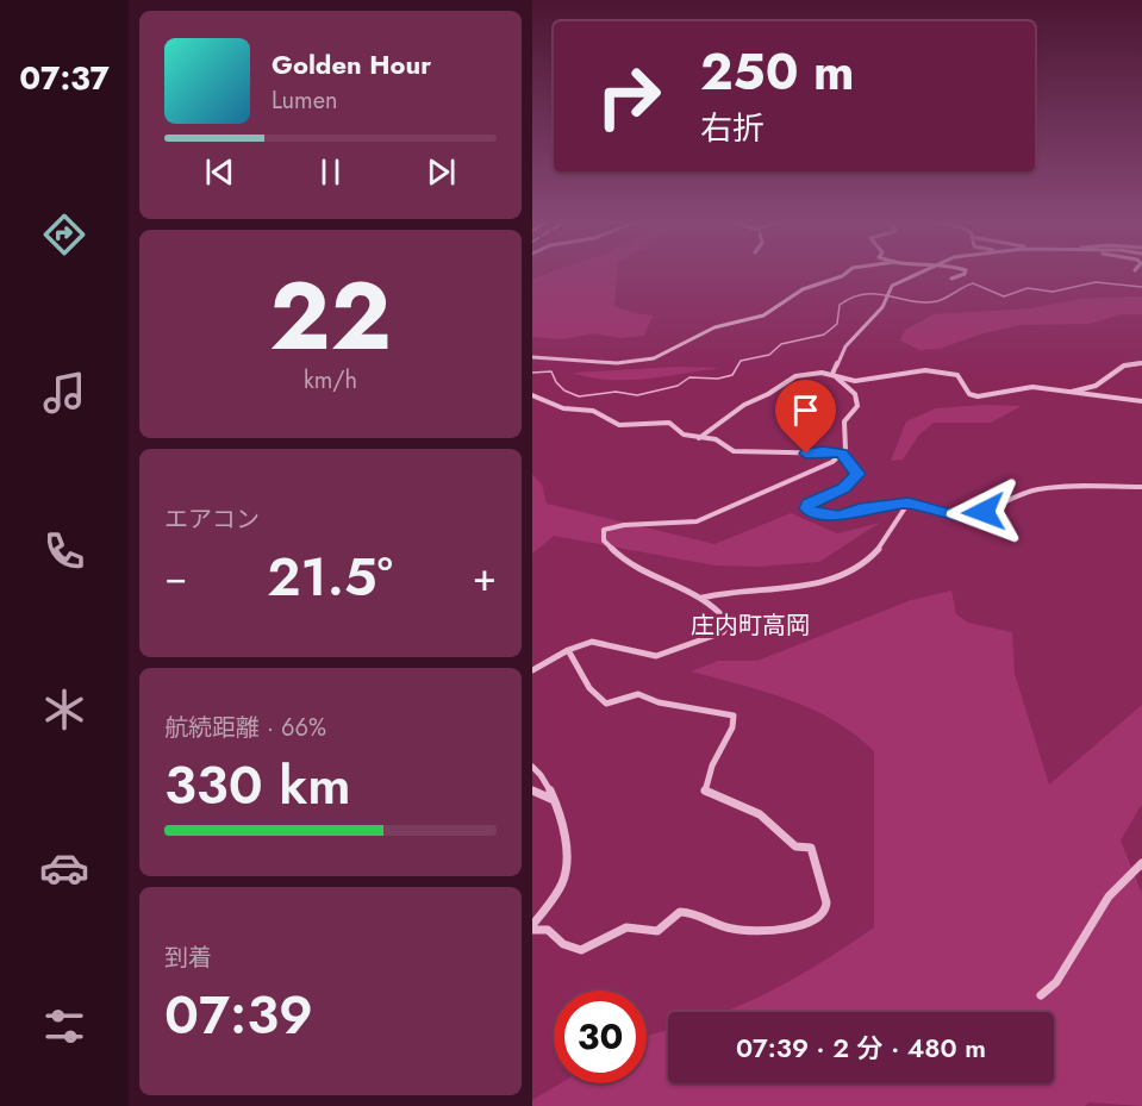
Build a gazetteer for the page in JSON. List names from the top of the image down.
{
  "districts": ["庄内町高岡"],
  "page": {
    "tabs": "07:37",
    "turn": ["250 m", "右折"],
    "song": ["Golden Hour", "Lumen"],
    "tile": [
      ["22", "km/h"],
      "エアコン",
      ["航続距離 · 66%", "330 km"],
      ["到着", "07:39"]
    ],
    "heat": ["−", "21.5°", "+"],
    "limit": "30",
    "trip": "07:39 · 2 分 · 480 m"
  }
}
